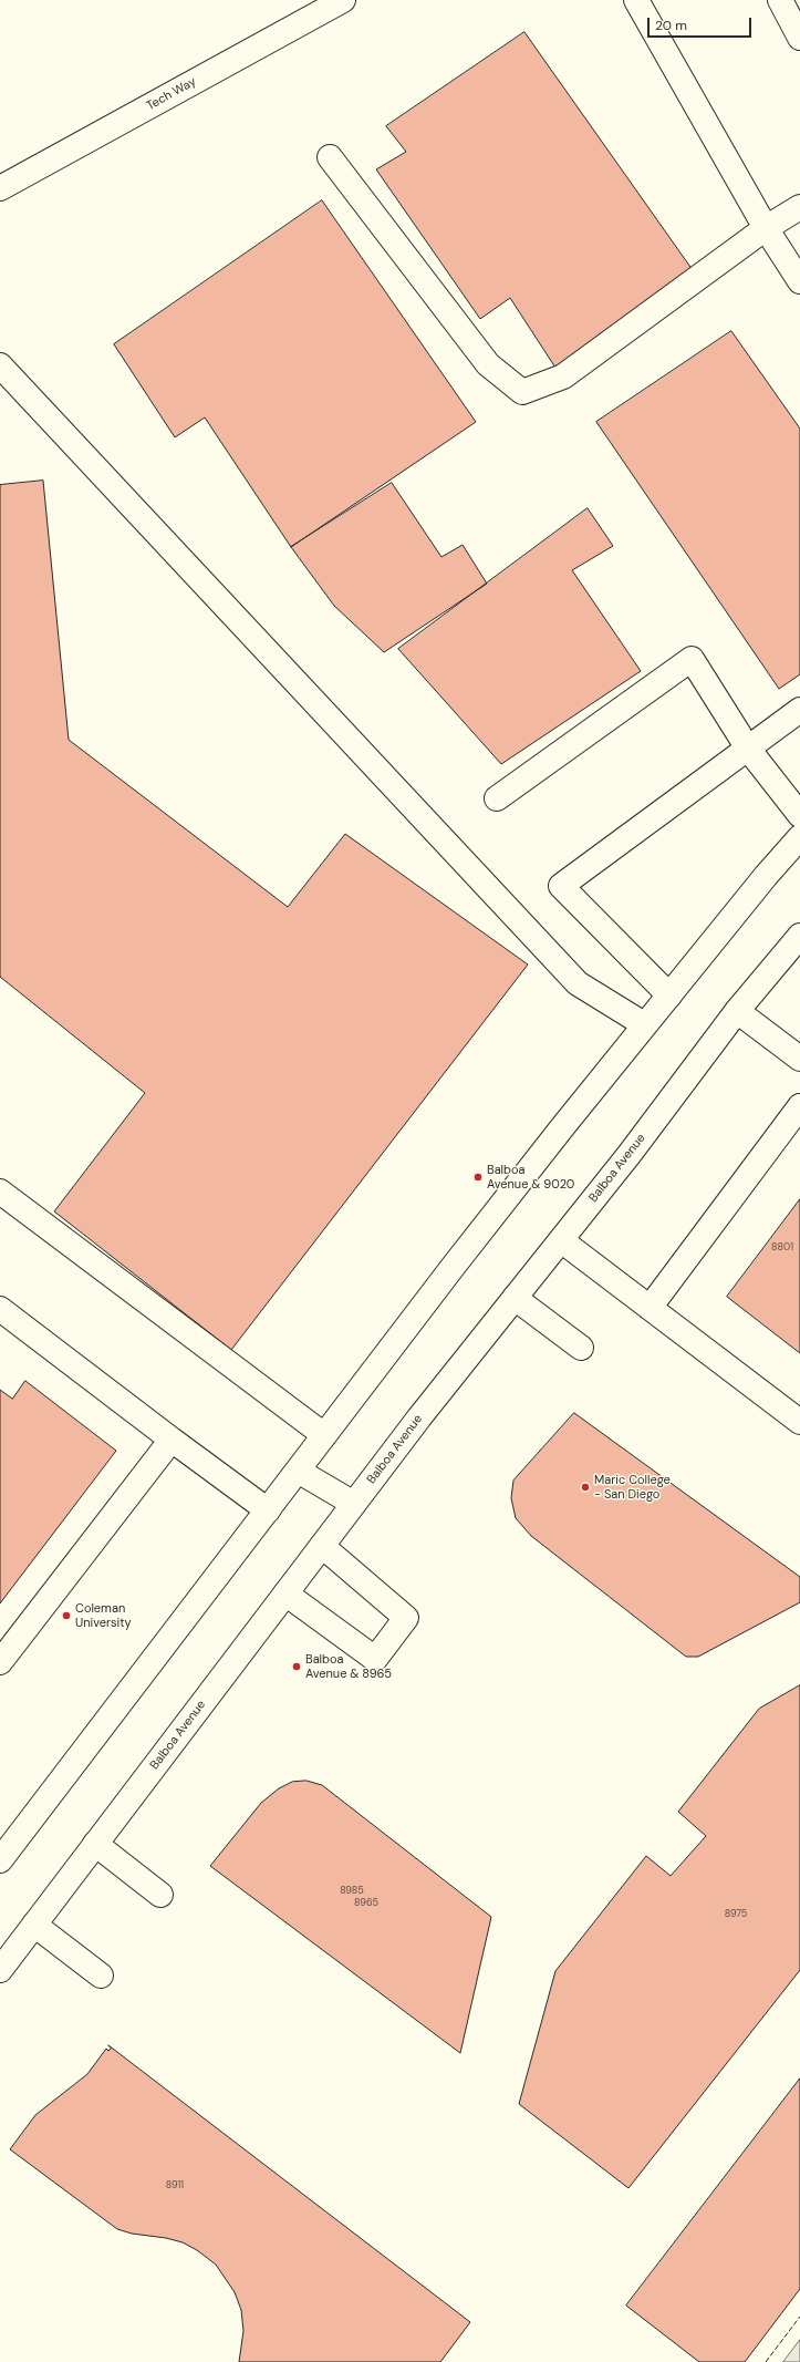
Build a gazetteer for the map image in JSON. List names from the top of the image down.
{
  "streets": {
    "main road": ["Tech Way", "Balboa Avenue"]
  },
  "places": [
    "Balboa Avenue & 9020",
    "Maric College - San Diego",
    "Coleman University",
    "Balboa Avenue & 8965"
  ],
  "house_numbers": [
    "8801",
    "8985",
    "8965",
    "8975",
    "8911"
  ],
  "scale_bar": "20 m"
}
